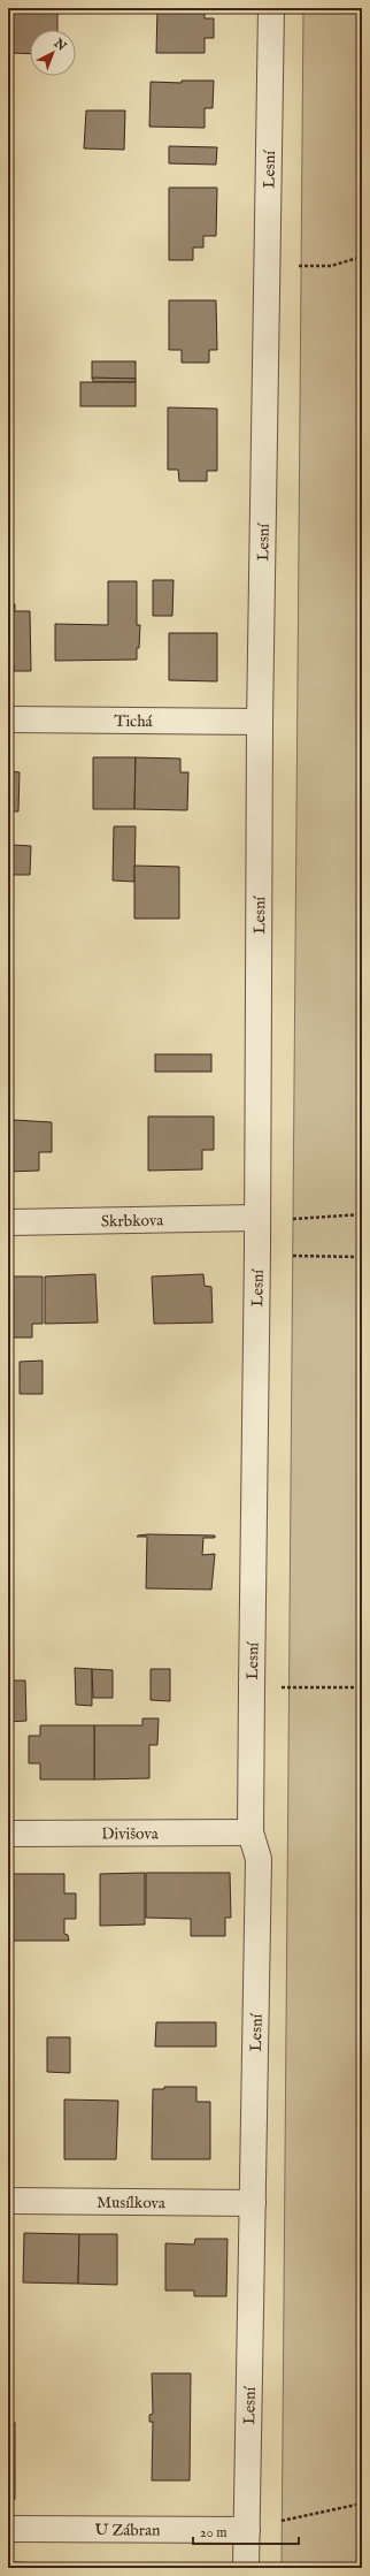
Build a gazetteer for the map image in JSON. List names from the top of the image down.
{
  "streets": {
    "street": [
      "Lesní",
      "Tichá",
      "Skrbkova",
      "Divišova",
      "Musílkova",
      "U Zábran"
    ]
  },
  "crossings": [
    ["Lesní", "Tichá"],
    ["Lesní", "Skrbkova"],
    ["Lesní", "Divišova"],
    ["Lesní", "Musílkova"],
    ["Lesní", "U Zábran"]
  ],
  "scale_bar": "20 m",
  "north": "top right"
}
